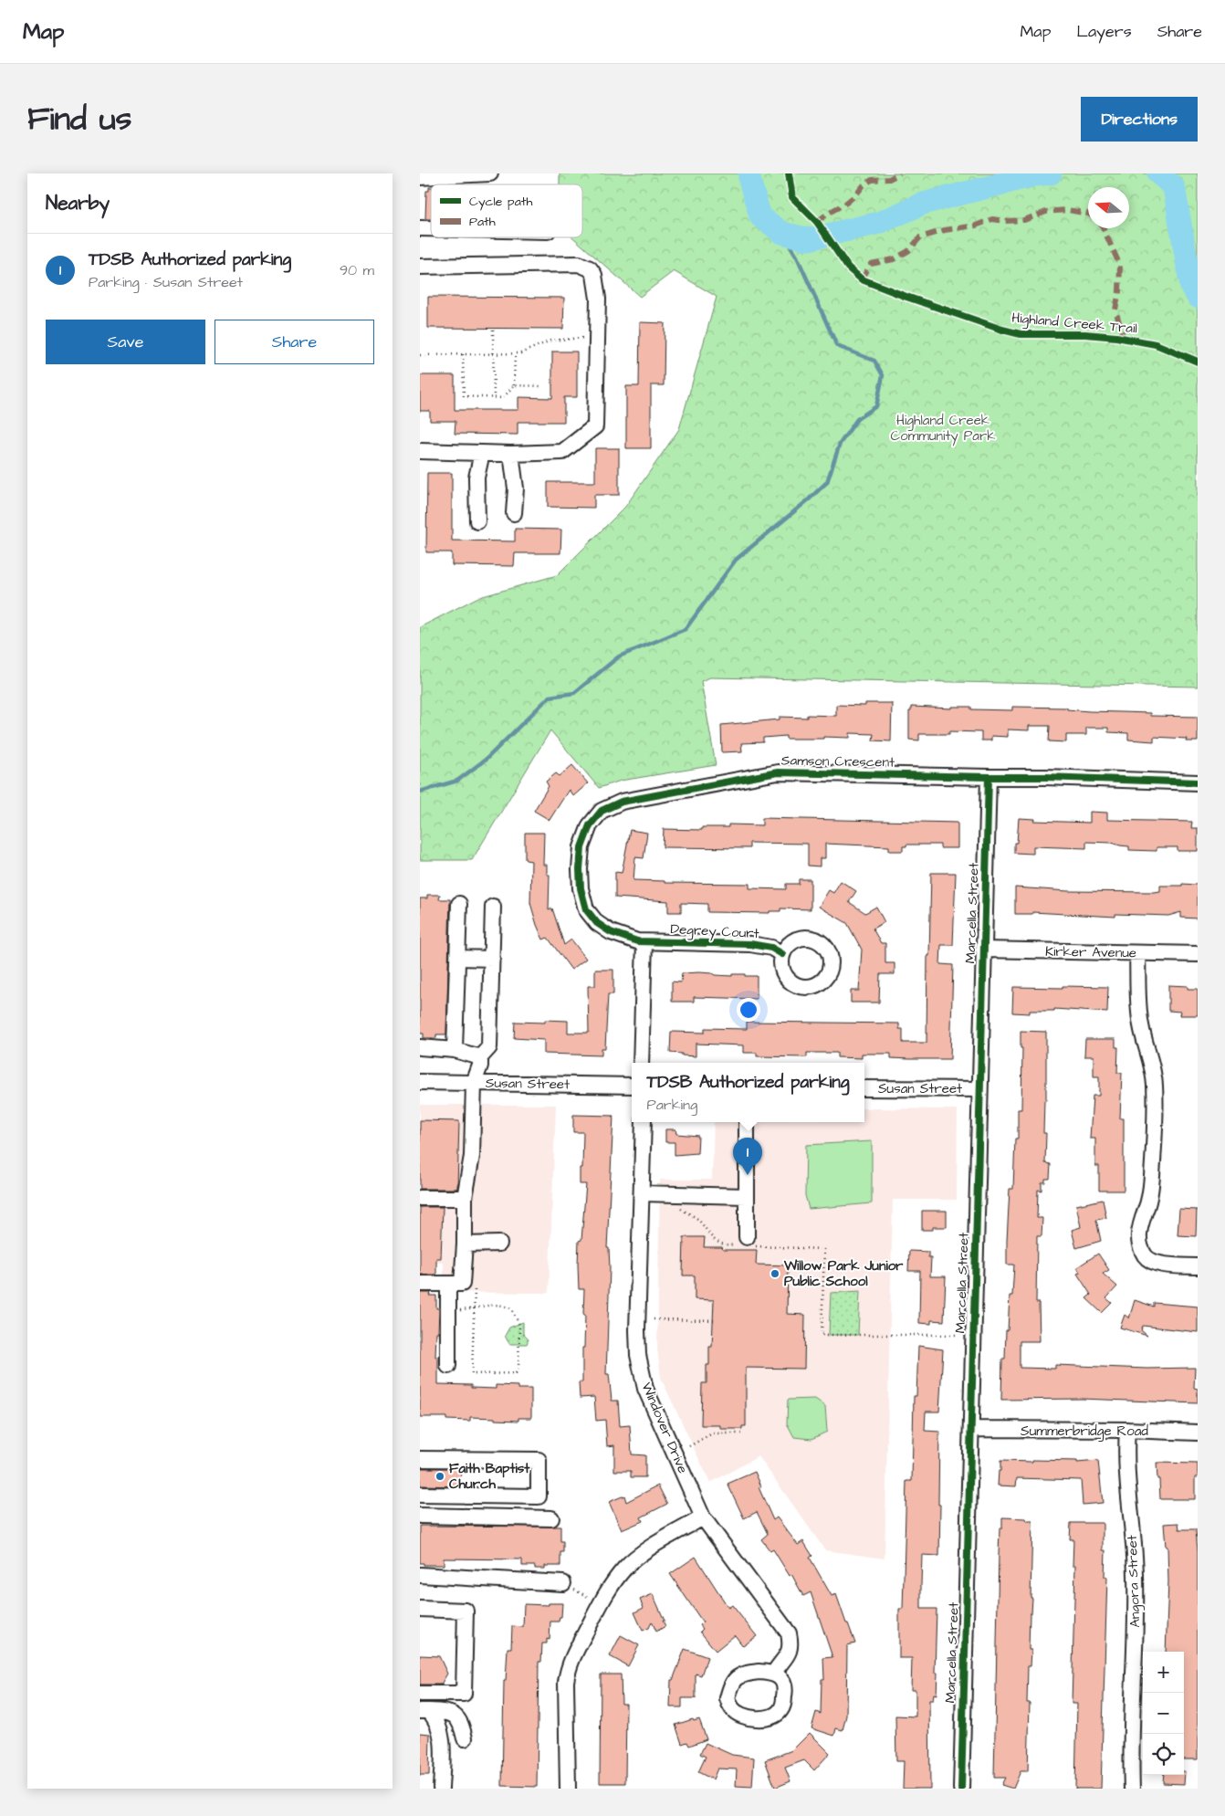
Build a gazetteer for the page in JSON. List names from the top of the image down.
{
  "streets": {
    "street": [
      "Samson Crescent",
      "Marcella Street",
      "Degrey Court",
      "Kirker Avenue",
      "Susan Street",
      "Windover Drive",
      "Summerbridge Road",
      "Angora Street"
    ],
    "cycle path": ["Highland Creek Trail"]
  },
  "crossings": [
    ["Samson Crescent", "Marcella Street"],
    ["Samson Crescent", "Degrey Court"],
    ["Marcella Street", "Kirker Avenue"],
    ["Marcella Street", "Susan Street"],
    ["Marcella Street", "Summerbridge Road"],
    ["Summerbridge Road", "Angora Street"]
  ],
  "parks": ["Highland Creek Community Park"],
  "places": ["Willow Park Junior Public School", "Faith Baptist Church"],
  "legend": ["Cycle path", "Path"],
  "north": "left",
  "page": {
    "header": "Map",
    "nav": ["Map", "Layers", "Share"],
    "title": "Find us",
    "buttons": [
      "Directions",
      ["Save", "Share"]
    ],
    "heading": "Nearby",
    "list": [
      {
        "mark": "1",
        "name": "TDSB Authorized parking",
        "note": "Parking · Susan Street",
        "value": "90 m"
      }
    ],
    "popup": ["TDSB Authorized parking", "Parking"],
    "pins": "1",
    "map_buttons": ["+", "−"]
  }
}
